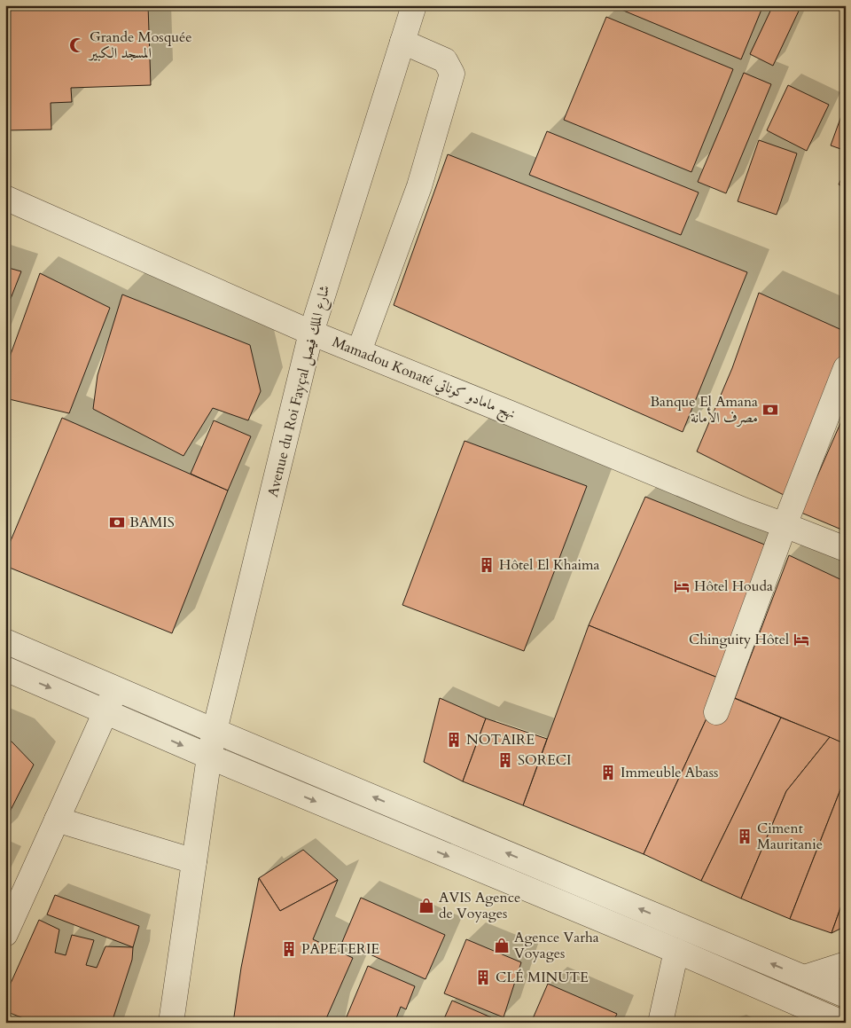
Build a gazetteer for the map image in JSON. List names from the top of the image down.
{
  "streets": {
    "street": ["Mamadou Konaté نهج مامادو كوناتي", "Avenue du Roi Fayçal شارع الملك فيصل"]
  },
  "crossings": [
    ["Mamadou Konaté نهج مامادو كوناتي", "Avenue du Roi Fayçal شارع الملك فيصل"]
  ],
  "places": {
    "mosque": ["Grande Mosquée المسجد الكبير"],
    "bank": ["Banque El Amana مصرف الأمانة", "BAMIS"],
    "building": [
      "Hôtel El Khaima",
      "NOTAIRE",
      "SORECI",
      "Immeuble Abass",
      "Ciment Mauritanie",
      "PAPETERIE",
      "CLÉ MINUTE"
    ],
    "hotel": ["Hôtel Houda", "Chinguity Hôtel"],
    "shop": ["AVIS Agence de Voyages", "Agence Varha Voyages"]
  }
}
